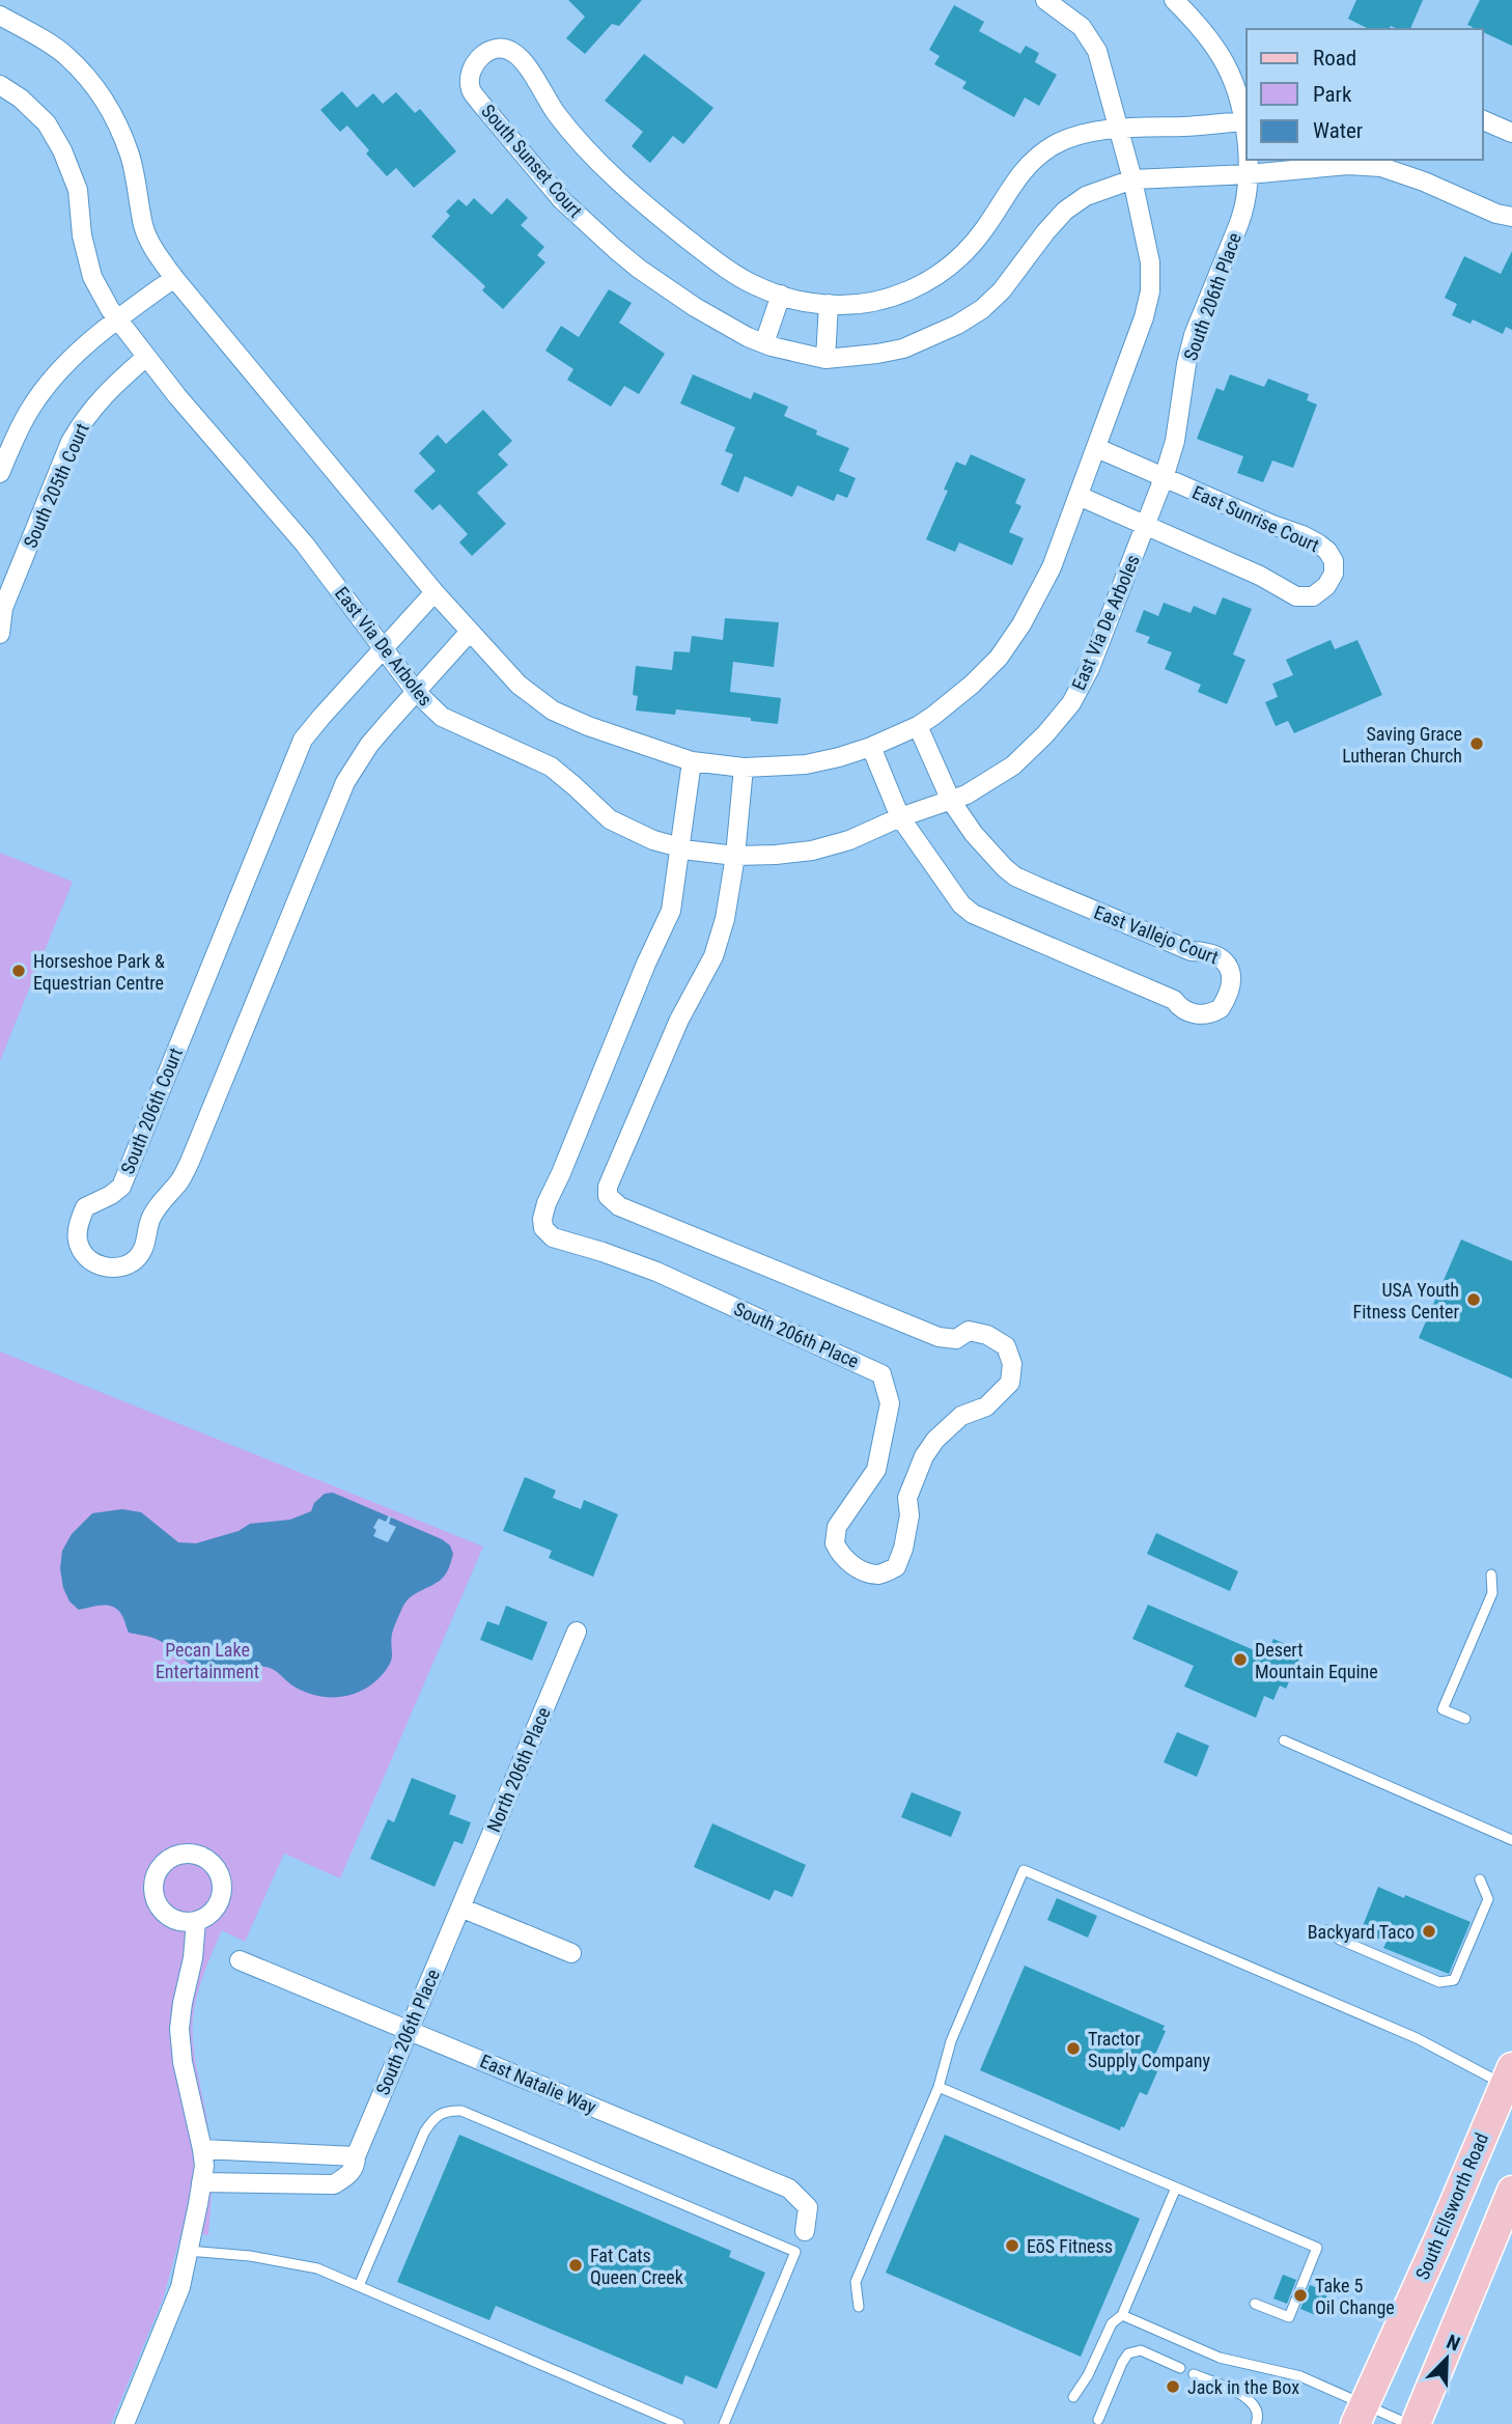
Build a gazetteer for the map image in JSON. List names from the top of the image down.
{
  "streets": {
    "main road": ["South Ellsworth Road"],
    "street": [
      "South Sunset Court",
      "South 206th Place",
      "South 205th Court",
      "East Sunrise Court",
      "East Via De Arboles",
      "East Vallejo Court",
      "South 206th Court",
      "North 206th Place",
      "East Natalie Way"
    ]
  },
  "crossings": [
    ["South Sunset Court", "South 206th Place"],
    ["South 206th Place", "East Sunrise Court"],
    ["South 206th Place", "East Via De Arboles"],
    ["South 206th Place", "North 206th Place"],
    ["South 206th Place", "East Natalie Way"],
    ["South 205th Court", "East Via De Arboles"],
    ["East Sunrise Court", "East Via De Arboles"],
    ["East Via De Arboles", "East Vallejo Court"],
    ["East Via De Arboles", "South 206th Court"]
  ],
  "parks": ["Pecan Lake Entertainment"],
  "places": [
    "Saving Grace Lutheran Church",
    "Horseshoe Park & Equestrian Centre",
    "USA Youth Fitness Center",
    "Desert Mountain Equine",
    "Backyard Taco",
    "Tractor Supply Company",
    "EōS Fitness",
    "Fat Cats Queen Creek",
    "Take 5 Oil Change",
    "Jack in the Box"
  ],
  "legend": ["Road", "Park", "Water"],
  "north": "top right"
}
